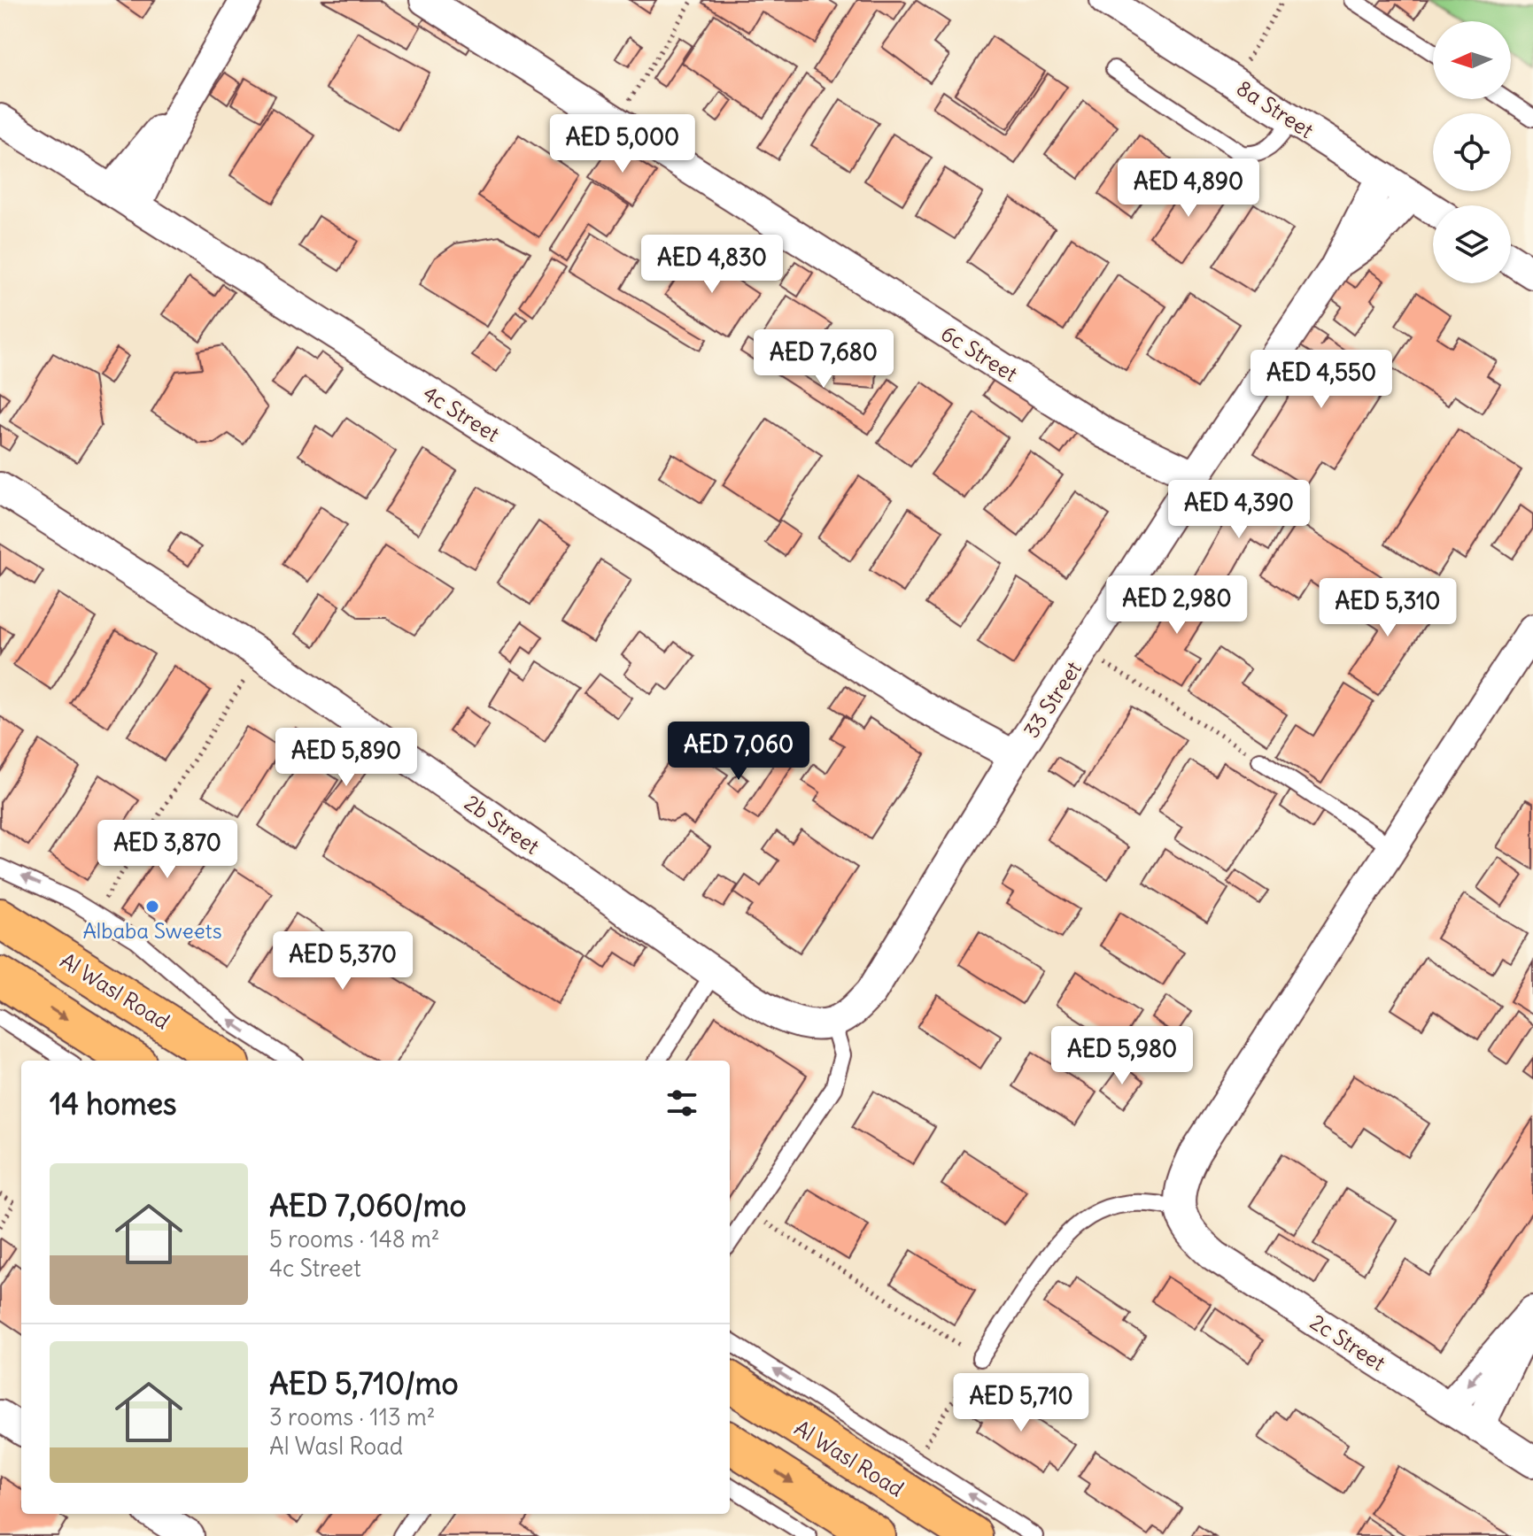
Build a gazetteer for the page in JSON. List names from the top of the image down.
{
  "streets": {
    "main road": ["Al Wasl Road"],
    "street": [
      "8a Street",
      "6c Street",
      "4c Street",
      "33 Street",
      "2b Street",
      "2c Street"
    ]
  },
  "crossings": [
    ["8a Street", "33 Street"],
    ["6c Street", "33 Street"],
    ["4c Street", "33 Street"],
    ["33 Street", "2b Street"]
  ],
  "places": ["Albaba Sweets"],
  "north": "left",
  "page": {
    "price": [
      "AED 5,000",
      "AED 4,890",
      "AED 4,830",
      "AED 7,680",
      "AED 4,550",
      "AED 4,390",
      "AED 2,980",
      "AED 5,310",
      "AED 7,060",
      "AED 5,890",
      "AED 3,870",
      "AED 5,370",
      "AED 5,980",
      "AED 5,710"
    ],
    "heading": "14 homes",
    "list": [
      {
        "name": "AED 7,060/mo",
        "note": "5 rooms · 148 m² · 4c Street"
      },
      {
        "name": "AED 5,710/mo",
        "note": "3 rooms · 113 m² · Al Wasl Road"
      }
    ]
  }
}
